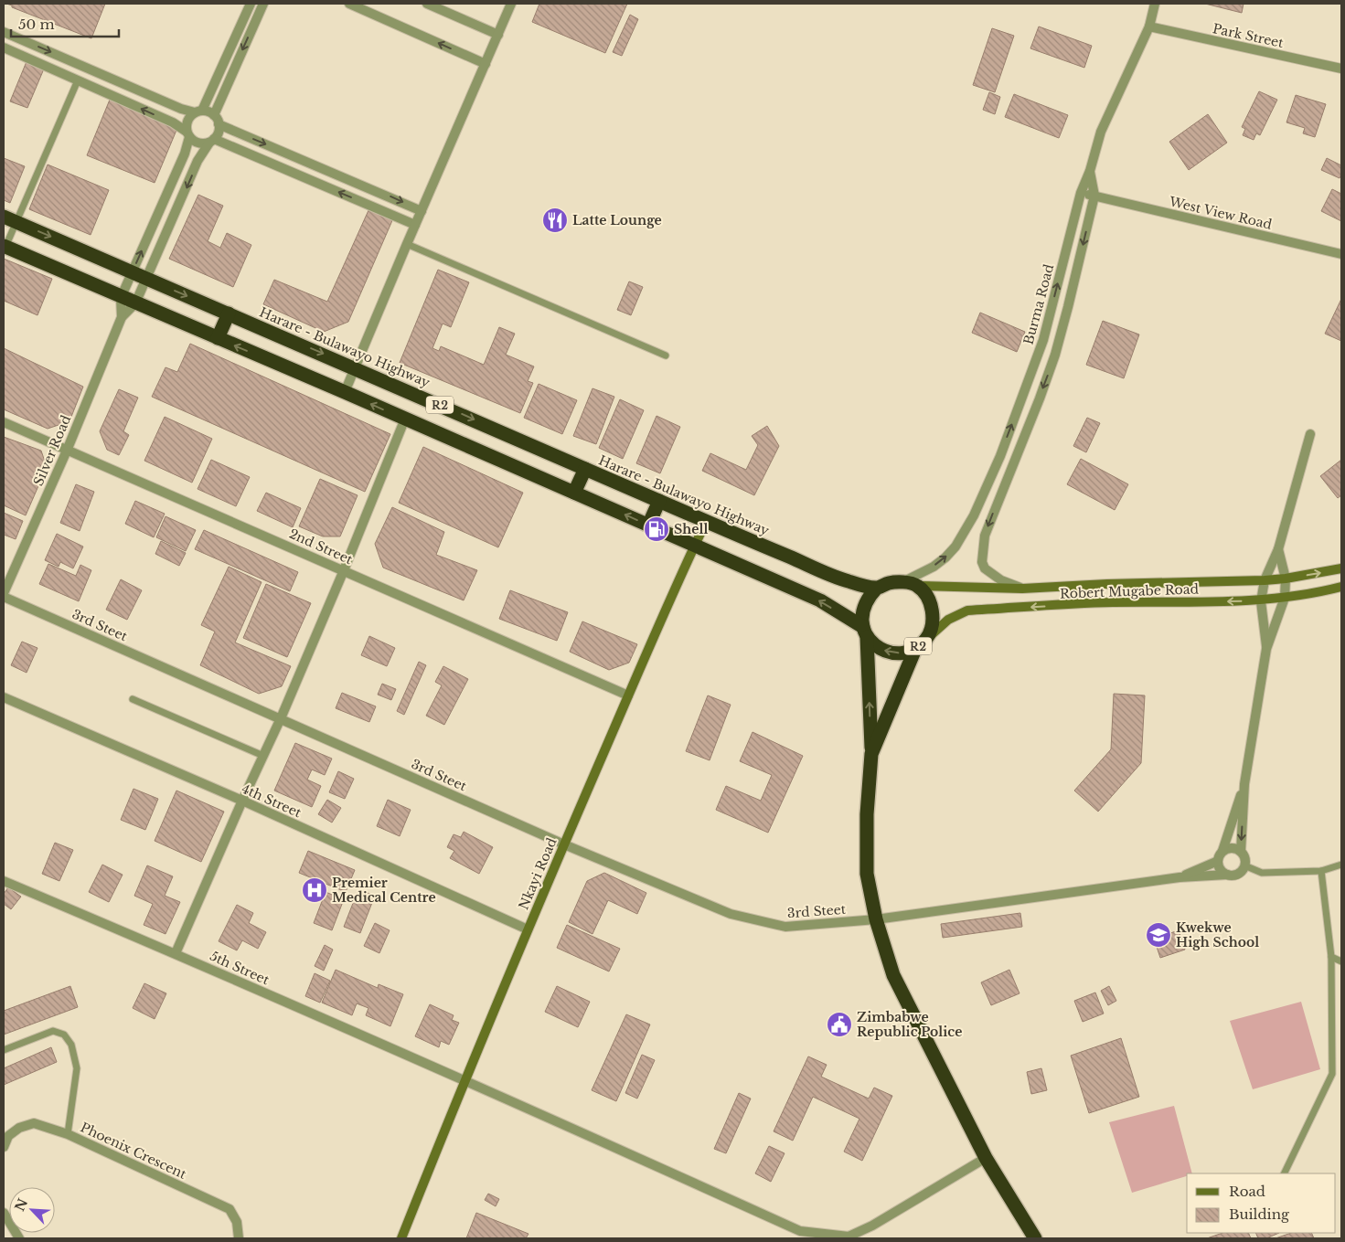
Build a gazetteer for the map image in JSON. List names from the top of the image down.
{
  "streets": {
    "highway": ["Harare - Bulawayo Highway", "R2"],
    "main road": ["Robert Mugabe Road", "Nkayi Road"],
    "street": [
      "Park Street",
      "West View Road",
      "Burma Road",
      "Silver Road",
      "2nd Street",
      "3rd Steet",
      "4th Street",
      "5th Street",
      "Phoenix Crescent"
    ]
  },
  "crossings": [
    ["Park Street", "Burma Road"],
    ["West View Road", "Burma Road"],
    ["Burma Road", "Harare - Bulawayo Highway"],
    ["Burma Road", "R2"],
    ["Burma Road", "Robert Mugabe Road"],
    ["Harare - Bulawayo Highway", "R2"],
    ["Harare - Bulawayo Highway", "Silver Road"],
    ["Harare - Bulawayo Highway", "Robert Mugabe Road"],
    ["Harare - Bulawayo Highway", "Nkayi Road"],
    ["R2", "Silver Road"],
    ["R2", "Robert Mugabe Road"],
    ["R2", "3rd Steet"],
    ["R2", "Nkayi Road"],
    ["Silver Road", "2nd Street"],
    ["Silver Road", "3rd Steet"],
    ["2nd Street", "Nkayi Road"],
    ["3rd Steet", "Nkayi Road"],
    ["4th Street", "Nkayi Road"],
    ["Nkayi Road", "5th Street"]
  ],
  "one_way": ["Burma Road"],
  "places": {
    "restaurant": ["Latte Lounge"],
    "fuel station": ["Shell"],
    "hospital": ["Premier Medical Centre"],
    "school or university": ["Kwekwe High School"],
    "public building": ["Zimbabwe Republic Police"]
  },
  "legend": ["Road", "Building"],
  "scale_bar": "50 m",
  "north": "top left"
}
